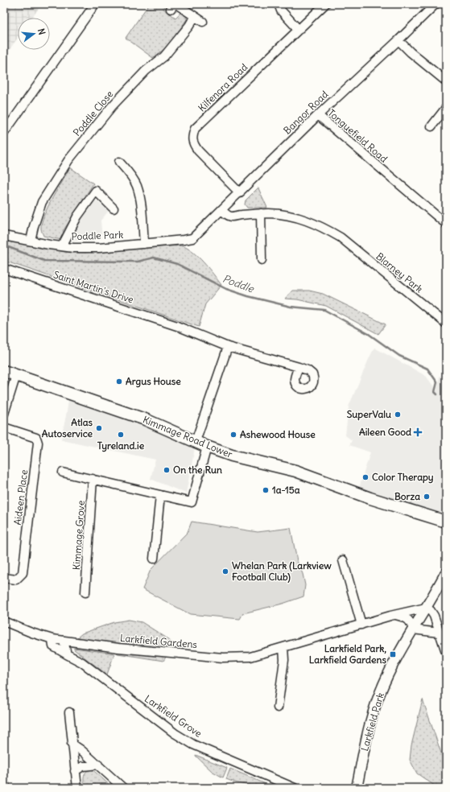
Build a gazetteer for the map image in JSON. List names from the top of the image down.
{
  "streets": {
    "main road": ["Kimmage Road Lower"],
    "street": [
      "Kilfenora Road",
      "Bangor Road",
      "Poddle Close",
      "Tonguefield Road",
      "Poddle Park",
      "Blarney Park",
      "Saint Martin's Drive",
      "Aideen Place",
      "Kimmage Grove",
      "Larkfield Gardens",
      "Larkfield Grove",
      "Larkfield Park"
    ]
  },
  "crossings": [
    ["Kilfenora Road", "Bangor Road"],
    ["Bangor Road", "Tonguefield Road"],
    ["Bangor Road", "Poddle Park"],
    ["Bangor Road", "Blarney Park"],
    ["Poddle Close", "Poddle Park"],
    ["Larkfield Gardens", "Larkfield Grove"],
    ["Larkfield Gardens", "Larkfield Park"]
  ],
  "water": ["Poddle"],
  "places": {
    "other": [
      "Argus House",
      "SuperValu",
      "Atlas Autoservice",
      "Tyreland.ie",
      "Ashewood House",
      "On the Run",
      "Color Therapy",
      "1a-15a",
      "Borza",
      "Whelan Park (Larkview Football Club)"
    ],
    "health": ["Aileen Good"],
    "transit": ["Larkfield Park, Larkfield Gardens"]
  },
  "north": "right"
}
